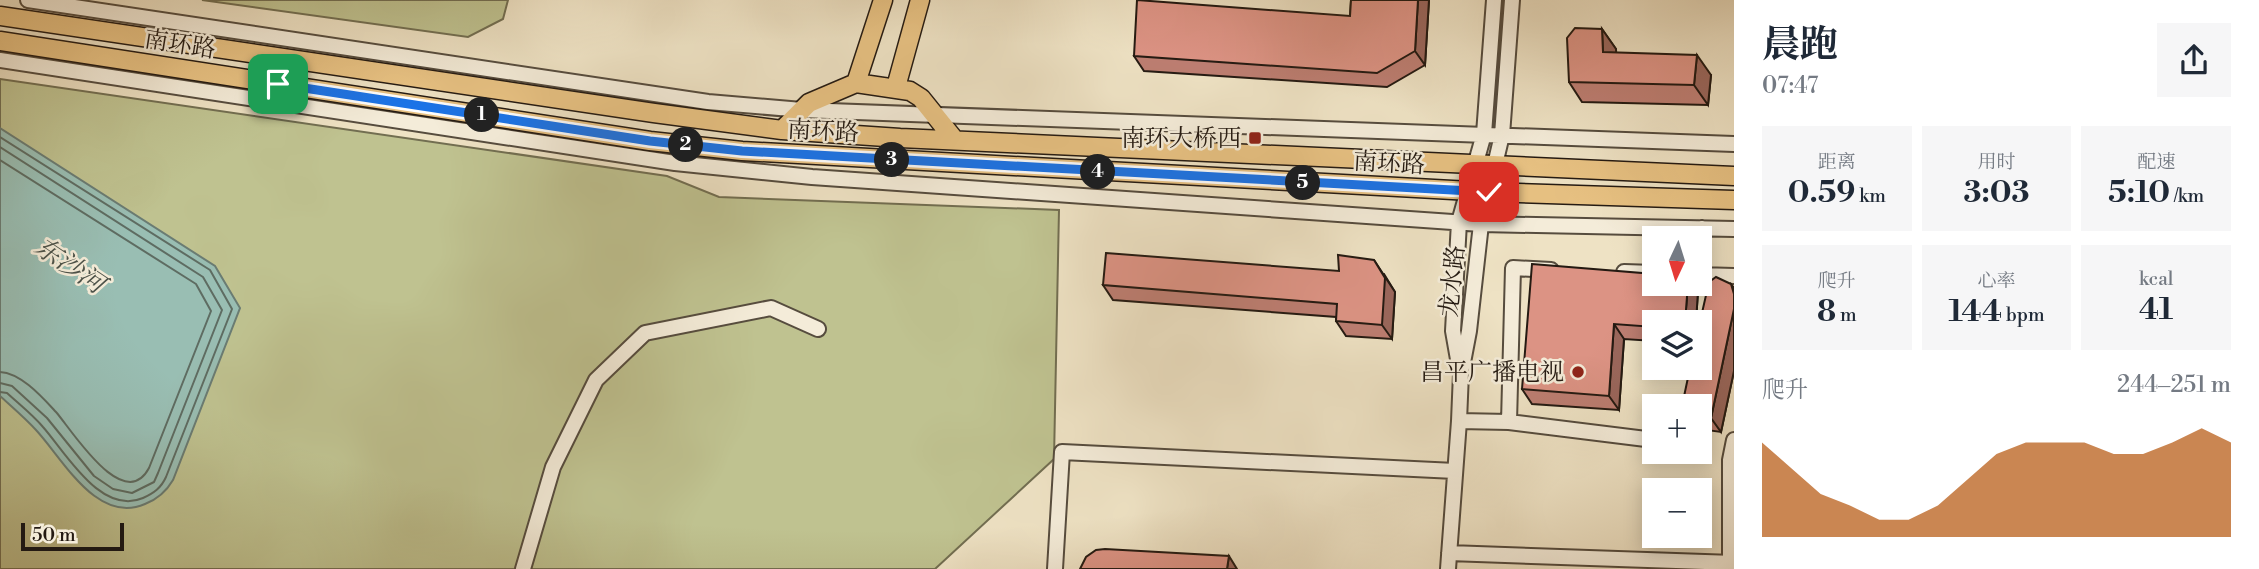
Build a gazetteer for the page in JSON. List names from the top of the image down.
{
  "streets": {
    "main road": ["南环路"],
    "street": ["龙水路"]
  },
  "crossings": [
    ["南环路", "龙水路"]
  ],
  "water": ["东沙河"],
  "places": {
    "transit": ["南环大桥西"],
    "other": ["昌平广播电视"]
  },
  "scale_bar": "50 m",
  "north": "bottom",
  "page": {
    "heading": ["晨跑", "07:47"],
    "pins": [
      "1",
      "2",
      "3",
      "4",
      "5"
    ],
    "stats": [
      ["距离", "0.59 km"],
      ["用时", "3:03"],
      ["配速", "5:10 /km"],
      ["爬升", "8 m"],
      ["心率", "144 bpm"],
      ["kcal", "41"]
    ],
    "map_buttons": ["+", "−"],
    "chart": ["爬升", "244–251 m"],
    "scale": "50 m"
  }
}
